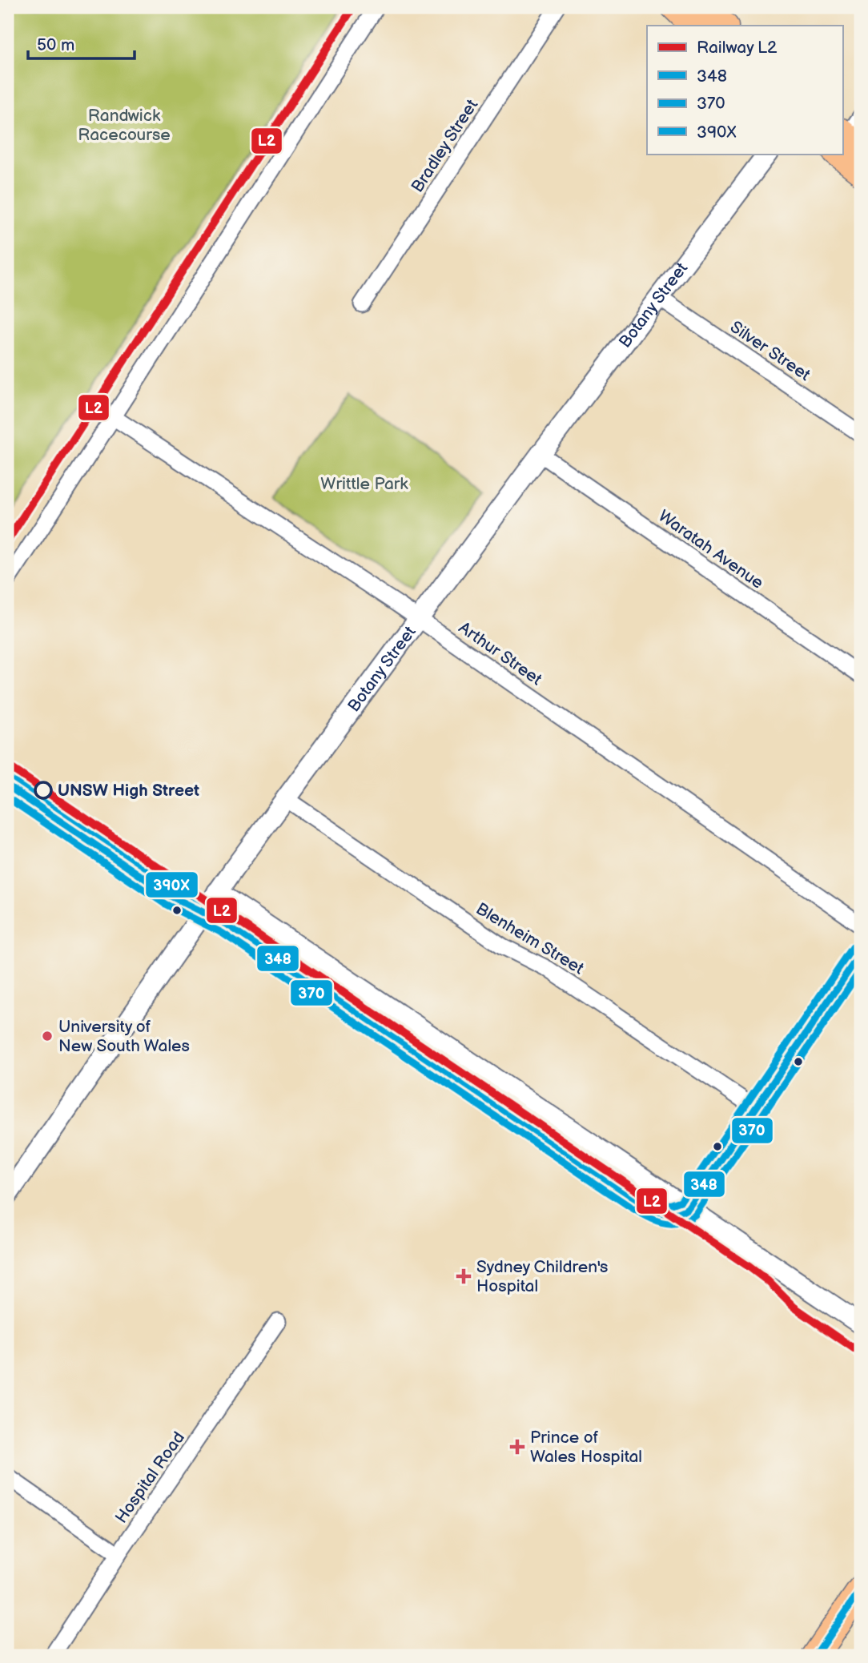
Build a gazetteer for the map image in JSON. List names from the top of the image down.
{
  "streets": {
    "street": [
      "Bradley Street",
      "Botany Street",
      "Silver Street",
      "Waratah Avenue",
      "Arthur Street",
      "Blenheim Street",
      "Hospital Road"
    ]
  },
  "crossings": [
    ["Botany Street", "Silver Street"],
    ["Botany Street", "Waratah Avenue"],
    ["Botany Street", "Arthur Street"],
    ["Botany Street", "Blenheim Street"]
  ],
  "parks": ["Randwick Racecourse", "Writtle Park"],
  "places": {
    "other": ["UNSW High Street", "University of New South Wales"],
    "health": ["Sydney Children's Hospital", "Prince of Wales Hospital"]
  },
  "lines": [
    "rail line L2",
    "transit line 390X",
    "transit line 348",
    "transit line 370"
  ],
  "legend": [
    "Railway L2",
    "348",
    "370",
    "390X"
  ],
  "scale_bar": "50 m"
}
